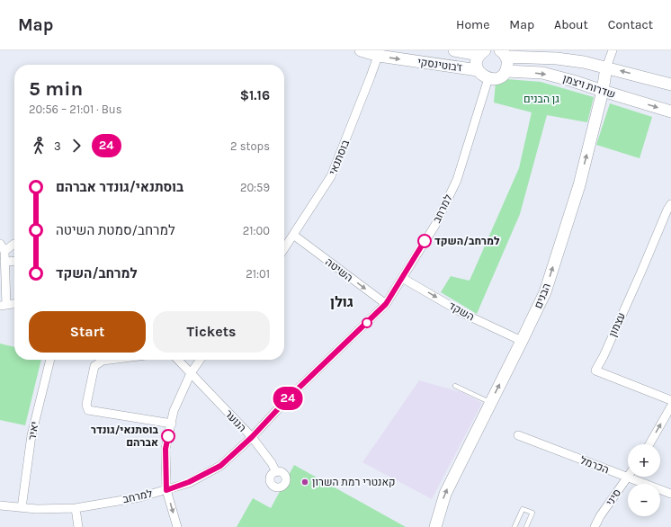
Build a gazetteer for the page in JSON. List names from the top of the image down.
{
  "streets": {
    "street": [
      "ז'בוטינסקי",
      "שדרות ויצמן",
      "בוסתנאי",
      "למרחב",
      "השיטה",
      "הבנים",
      "השקד",
      "עצמון",
      "הנוער",
      "יאיר",
      "הכרמל",
      "סיני"
    ]
  },
  "crossings": [
    ["ז'בוטינסקי", "בוסתנאי"],
    ["שדרות ויצמן", "הבנים"],
    ["בוסתנאי", "השיטה"],
    ["למרחב", "השיטה"],
    ["למרחב", "השקד"],
    ["למרחב", "הנוער"],
    ["למרחב", "יאיר"],
    ["הבנים", "השקד"],
    ["הכרמל", "סיני"]
  ],
  "one_way": [
    "ז'בוטינסקי",
    "השיטה",
    "הבנים",
    "השקד"
  ],
  "districts": ["גולן"],
  "parks": ["גן הבנים"],
  "places": ["למרחב/השקד", "בוסתנאי/גונדר אברהם", "קאנטרי רמת השרון"],
  "lines": ["bus line 24"],
  "page": {
    "header": "Map",
    "nav": [
      "Home",
      "Map",
      "About",
      "Contact"
    ],
    "on_map": "24",
    "heading": ["5 min", "20:56 – 21:01 · Bus", "$1.16"],
    "legs": ["3", "24", "2 stops"],
    "list": [
      {
        "name": "בוסתנאי/גונדר אברהם",
        "value": "20:59"
      },
      {
        "name": "למרחב/סמטת השיטה",
        "value": "21:00"
      },
      {
        "name": "למרחב/השקד",
        "value": "21:01"
      }
    ],
    "buttons": ["Start", "Tickets"],
    "map_buttons": ["+", "−"]
  }
}
